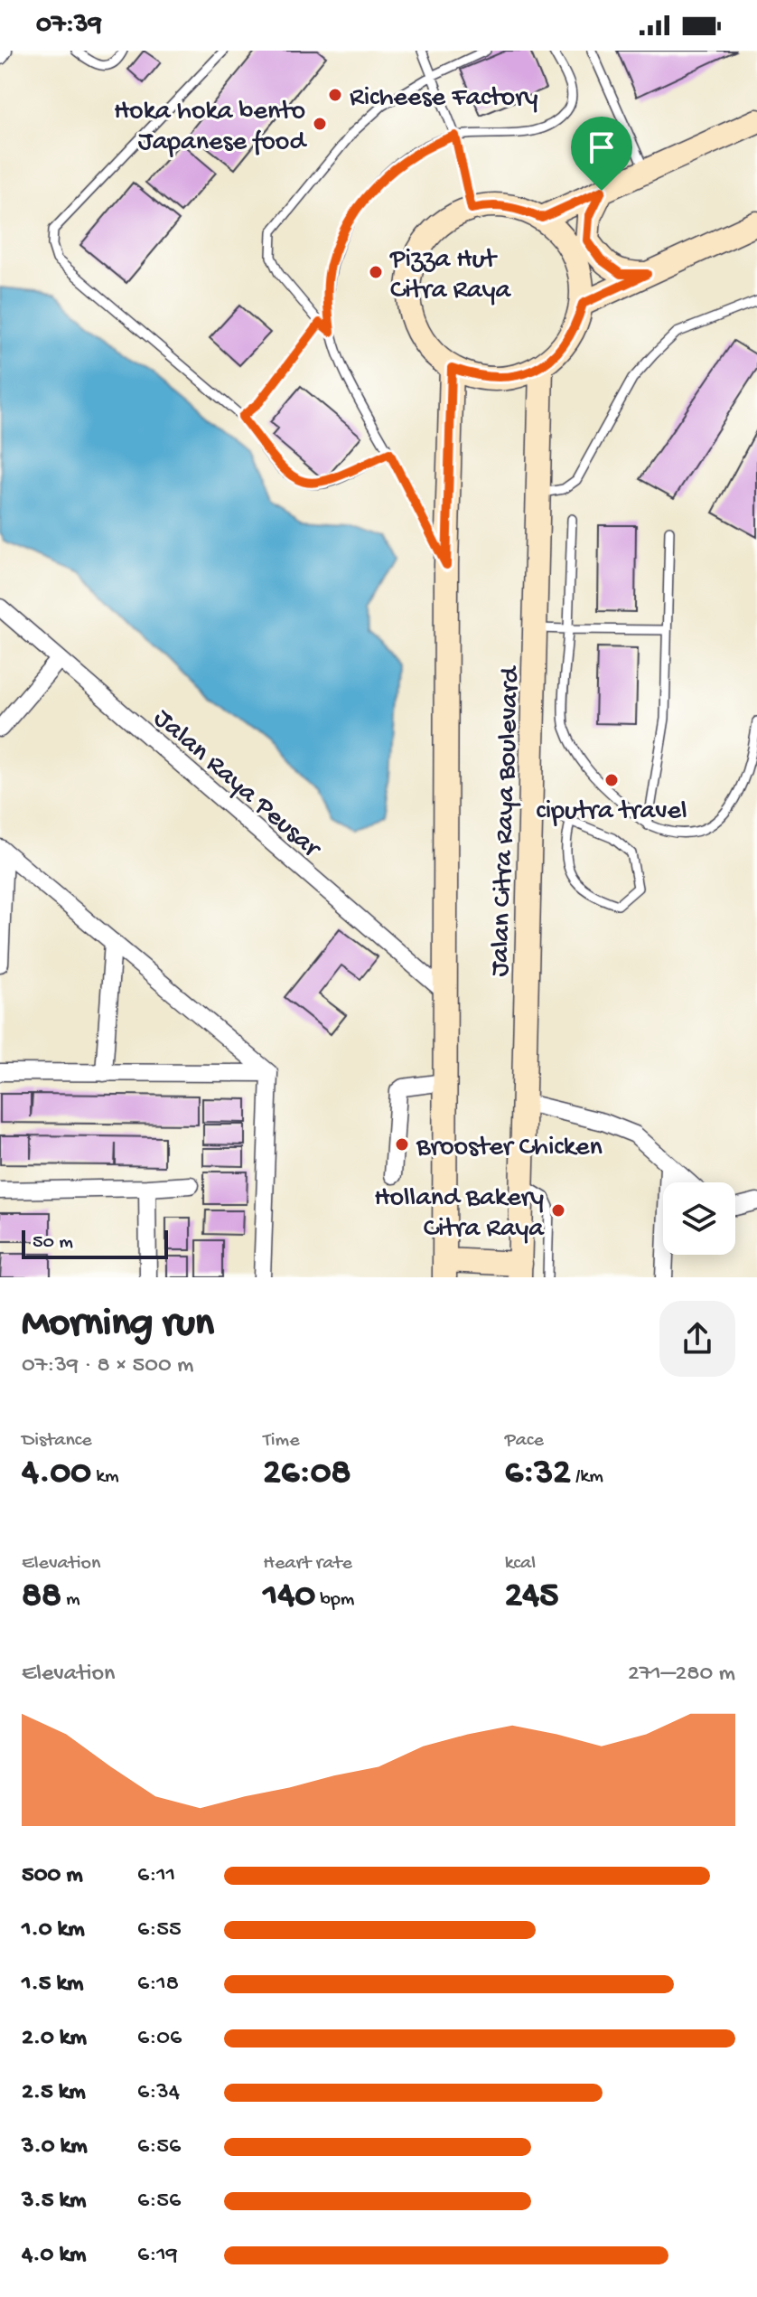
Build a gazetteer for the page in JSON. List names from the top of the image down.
{
  "streets": {
    "main road": ["Jalan Citra Raya Boulevard"],
    "street": ["Jalan Raya Peusar"]
  },
  "crossings": [
    ["Jalan Raya Peusar", "Jalan Citra Raya Boulevard"]
  ],
  "places": [
    "Richeese Factory",
    "Hoka hoka bento Japanese food",
    "Pizza Hut Citra Raya",
    "ciputra travel",
    "Brooster Chicken",
    "Holland Bakery Citra Raya"
  ],
  "scale_bar": "50 m",
  "page": {
    "status": "07:39",
    "scale": "50 m",
    "heading": ["Morning run", "07:39 · 8 × 500 m"],
    "stats": [
      ["Distance", "4.00 km"],
      ["Time", "26:08"],
      ["Pace", "6:32 /km"],
      ["Elevation", "88 m"],
      ["Heart rate", "140 bpm"],
      ["kcal", "245"]
    ],
    "chart": ["Elevation", "271–280 m"],
    "list": [
      {
        "name": "500 m",
        "note": "6:11"
      },
      {
        "name": "1.0 km",
        "note": "6:55"
      },
      {
        "name": "1.5 km",
        "note": "6:18"
      },
      {
        "name": "2.0 km",
        "note": "6:06"
      },
      {
        "name": "2.5 km",
        "note": "6:34"
      },
      {
        "name": "3.0 km",
        "note": "6:56"
      },
      {
        "name": "3.5 km",
        "note": "6:56"
      },
      {
        "name": "4.0 km",
        "note": "6:19"
      }
    ]
  }
}
